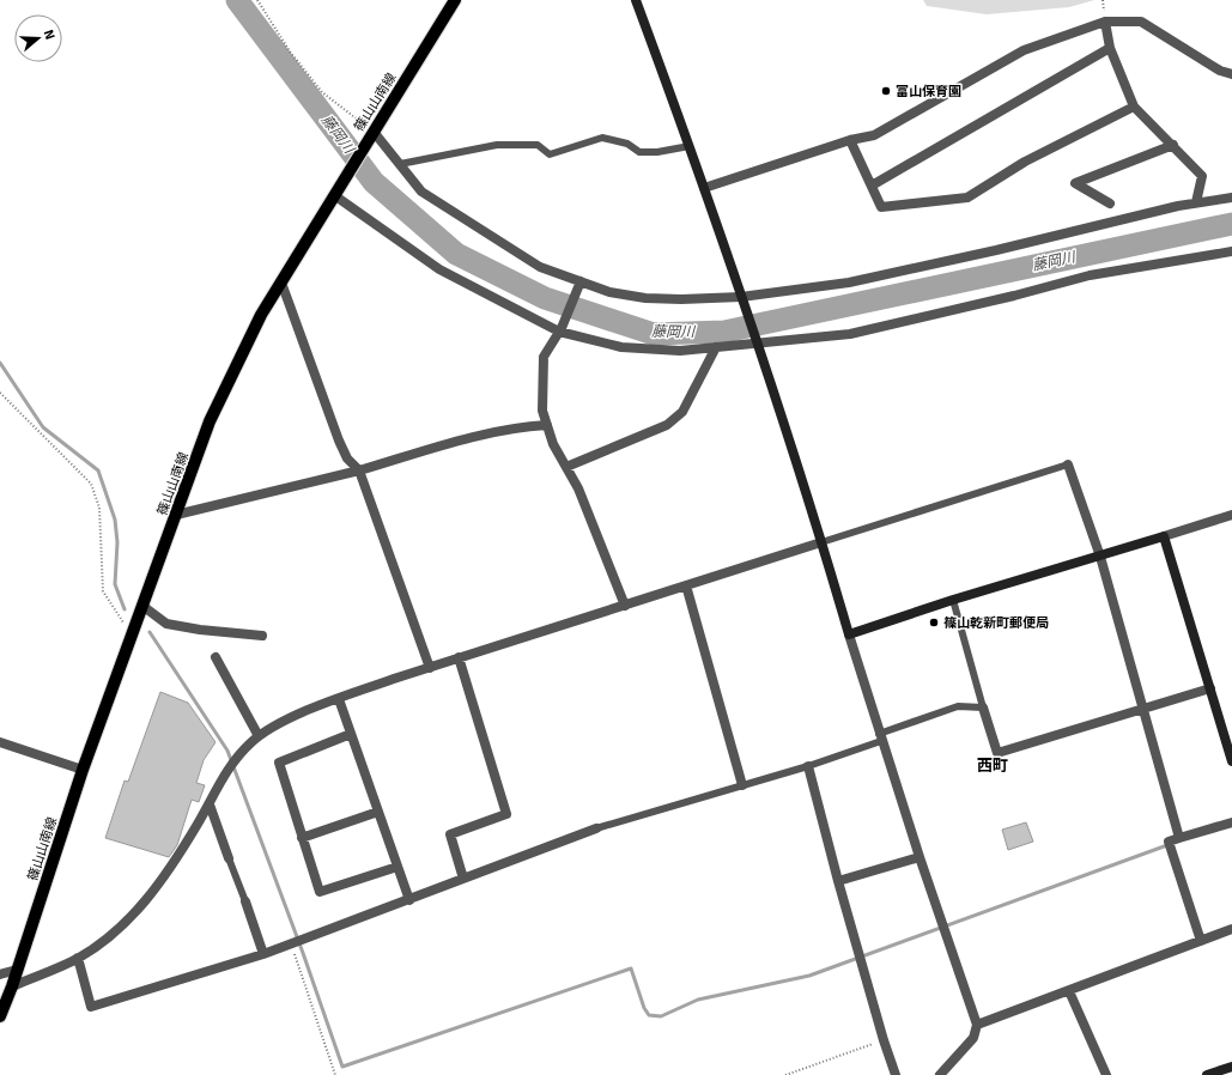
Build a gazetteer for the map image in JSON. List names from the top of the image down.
{
  "streets": {
    "main road": ["篠山山南線"]
  },
  "districts": ["西町"],
  "water": ["藤岡川"],
  "places": ["富山保育園", "篠山乾新町郵便局"],
  "north": "right"
}
